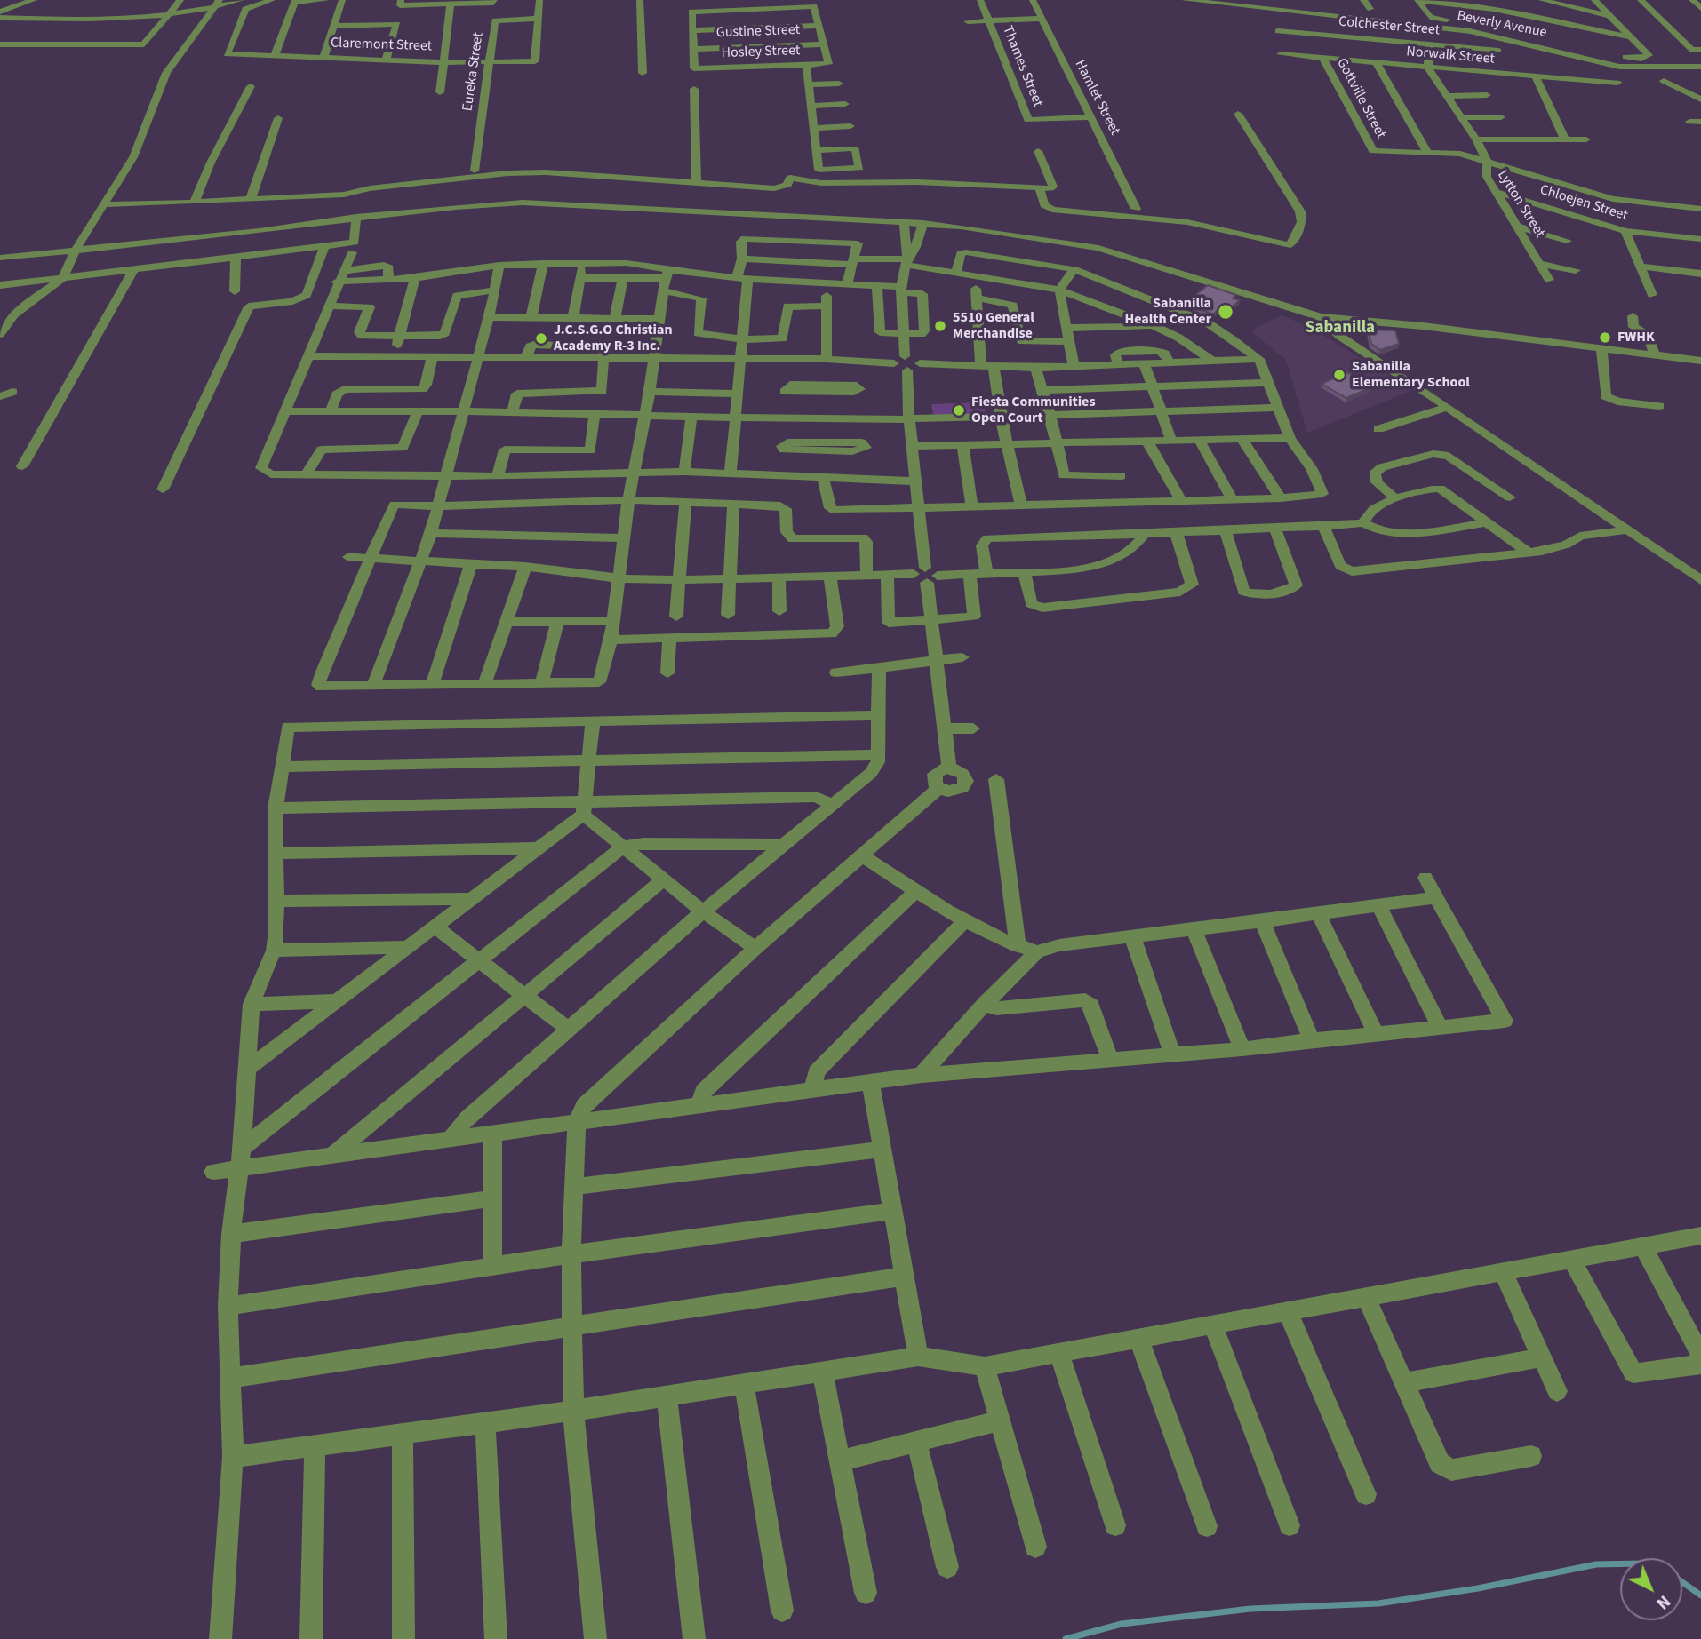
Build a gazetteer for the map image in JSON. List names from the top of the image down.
{
  "streets": {
    "street": [
      "Beverly Avenue",
      "Colchester Street",
      "Gustine Street",
      "Claremont Street",
      "Hosley Street",
      "Norwalk Street",
      "Thames Street",
      "Eureka Street",
      "Hamlet Street",
      "Gottville Street",
      "Chloejen Street",
      "Lytton Street"
    ]
  },
  "crossings": [
    ["Gustine Street", "Hosley Street"],
    ["Claremont Street", "Eureka Street"],
    ["Norwalk Street", "Gottville Street"],
    ["Norwalk Street", "Lytton Street"],
    ["Thames Street", "Hamlet Street"],
    ["Chloejen Street", "Lytton Street"]
  ],
  "districts": ["Sabanilla"],
  "places": [
    "Sabanilla Health Center",
    "5510 General Merchandise",
    "FWHK",
    "J.C.S.G.O Christian Academy R-3 Inc.",
    "Sabanilla Elementary School",
    "Fiesta Communities Open Court"
  ],
  "north": "bottom right"
}
